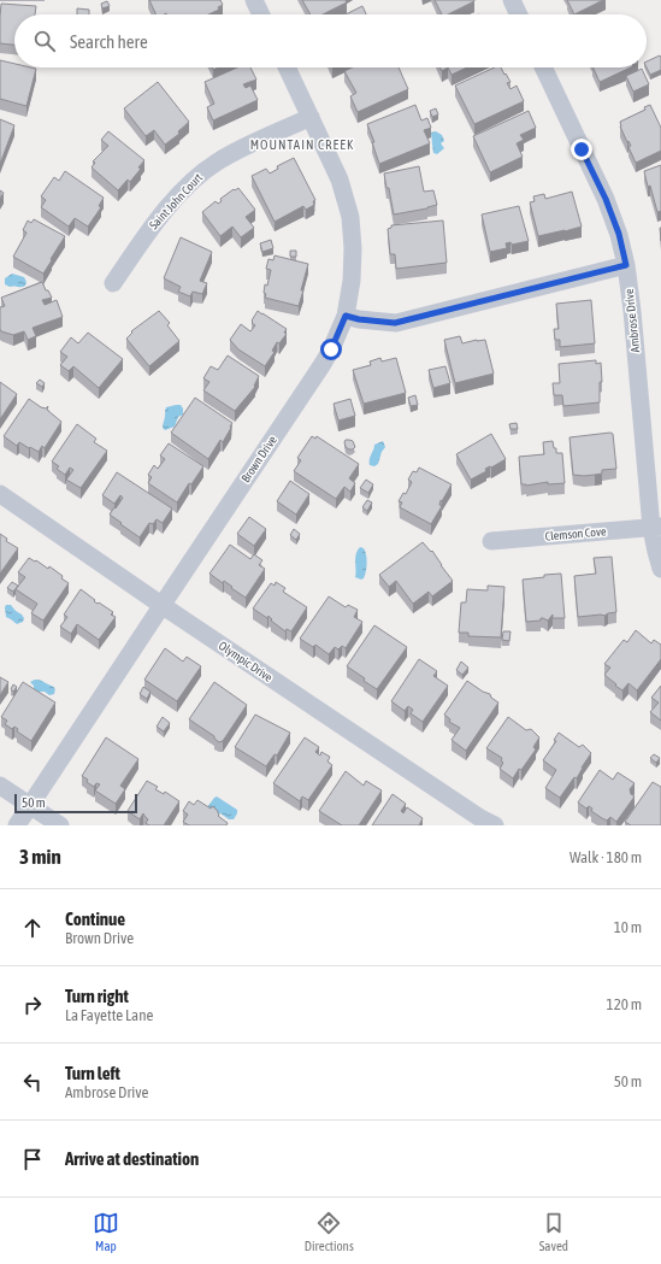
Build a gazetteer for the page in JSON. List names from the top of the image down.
{
  "streets": {
    "street": [
      "Saint John Court",
      "Ambrose Drive",
      "Brown Drive",
      "Clemson Cove",
      "Olympic Drive"
    ]
  },
  "crossings": [
    ["Saint John Court", "Brown Drive"],
    ["Ambrose Drive", "Clemson Cove"],
    ["Brown Drive", "Olympic Drive"]
  ],
  "districts": ["MOUNTAIN CREEK"],
  "scale_bar": "50 m",
  "page": {
    "search": "Search here",
    "scale": "50 m",
    "heading": ["3 min", "Walk · 180 m"],
    "list": [
      ["Continue", "Brown Drive", "10 m"],
      ["Turn right", "La Fayette Lane", "120 m"],
      ["Turn left", "Ambrose Drive", "50 m"],
      "Arrive at destination"
    ],
    "nav": ["Map", "Directions", "Saved"]
  }
}
